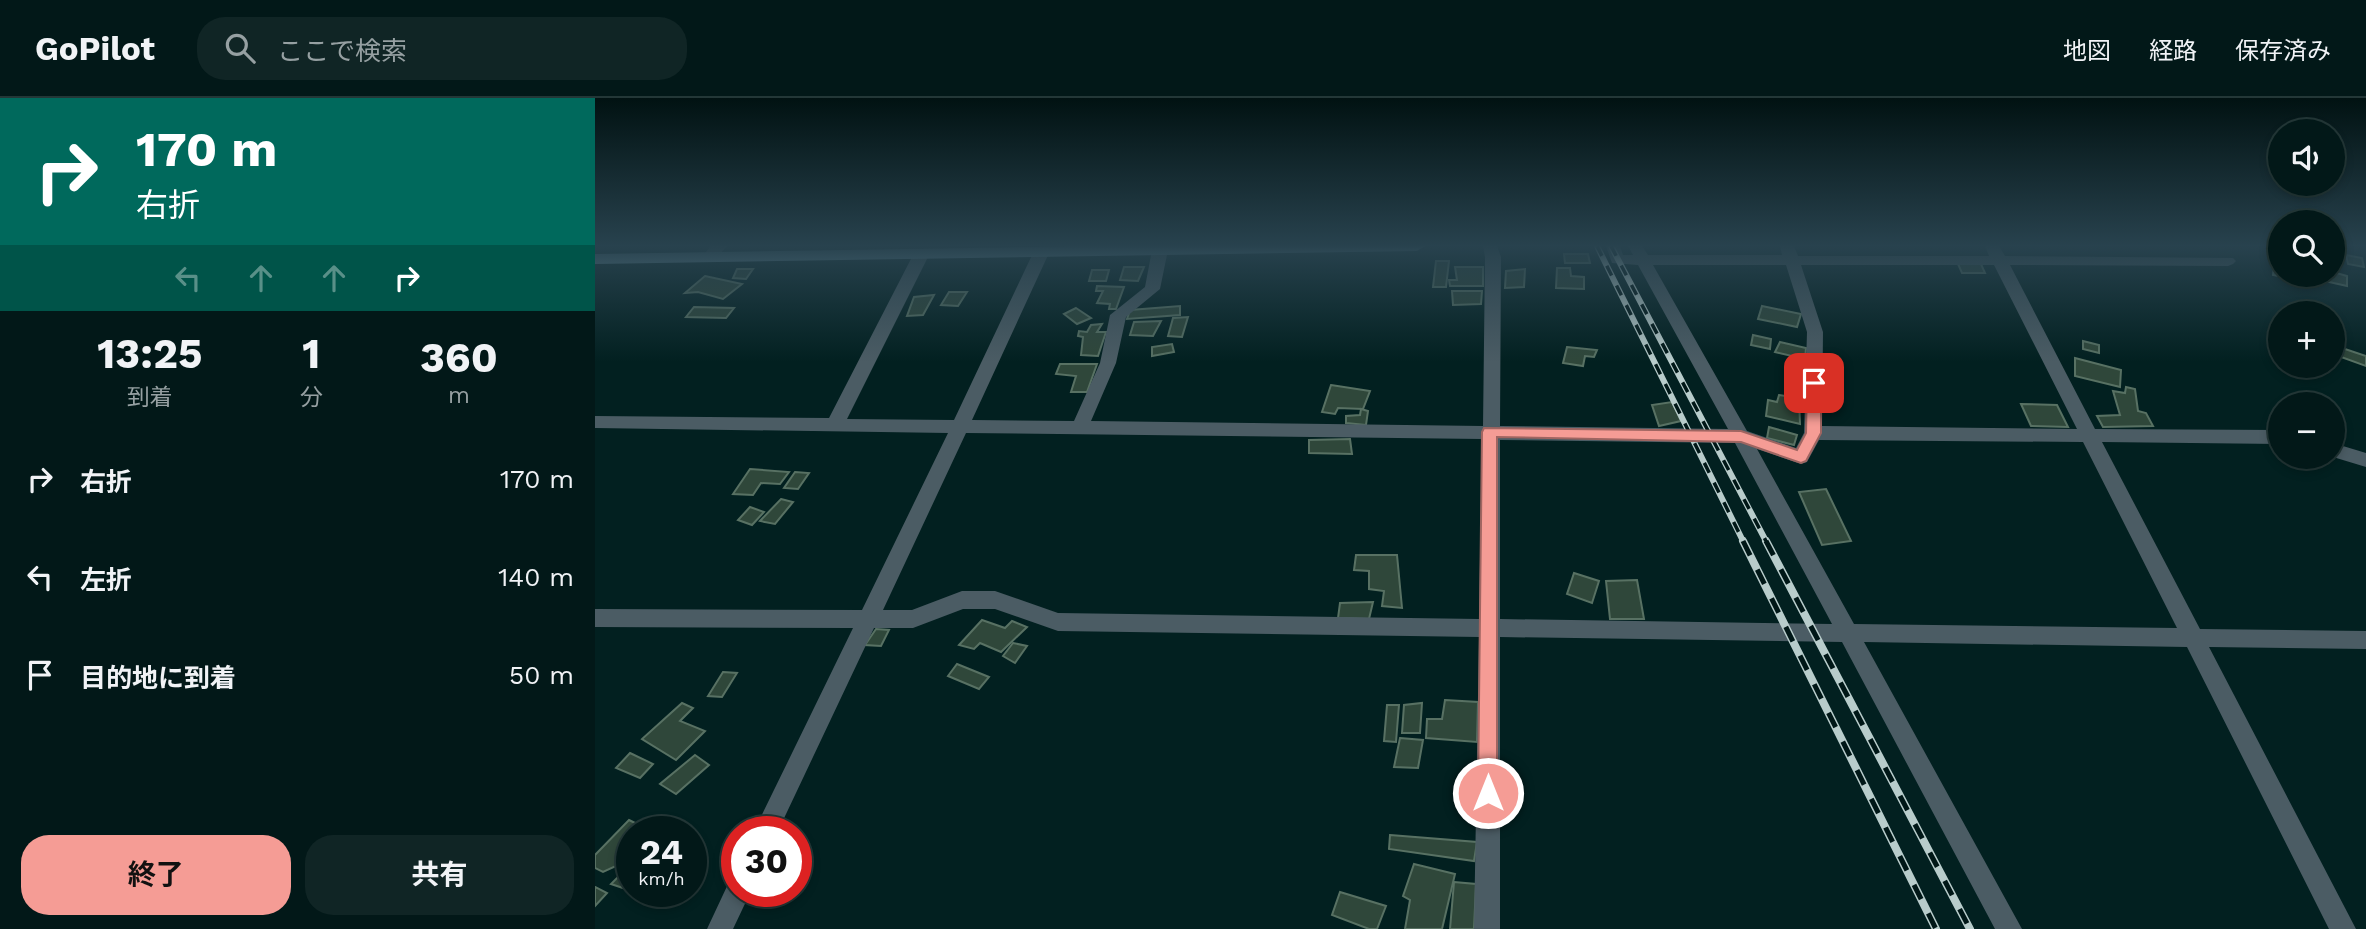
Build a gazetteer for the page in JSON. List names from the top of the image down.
{
  "page": {
    "header": "GoPilot",
    "search": "ここで検索",
    "nav": ["地図", "経路", "保存済み"],
    "turn": ["170 m", "右折"],
    "map_buttons": ["+", "−"],
    "eta": [
      "13:25",
      "到着",
      "1",
      "分",
      "360",
      "m"
    ],
    "list": [
      {
        "name": "右折",
        "value": "170 m"
      },
      {
        "name": "左折",
        "value": "140 m"
      },
      {
        "name": "目的地に到着",
        "value": "50 m"
      }
    ],
    "speed": "24 km/h",
    "limit": "30",
    "buttons": ["終了", "共有"]
  }
}
